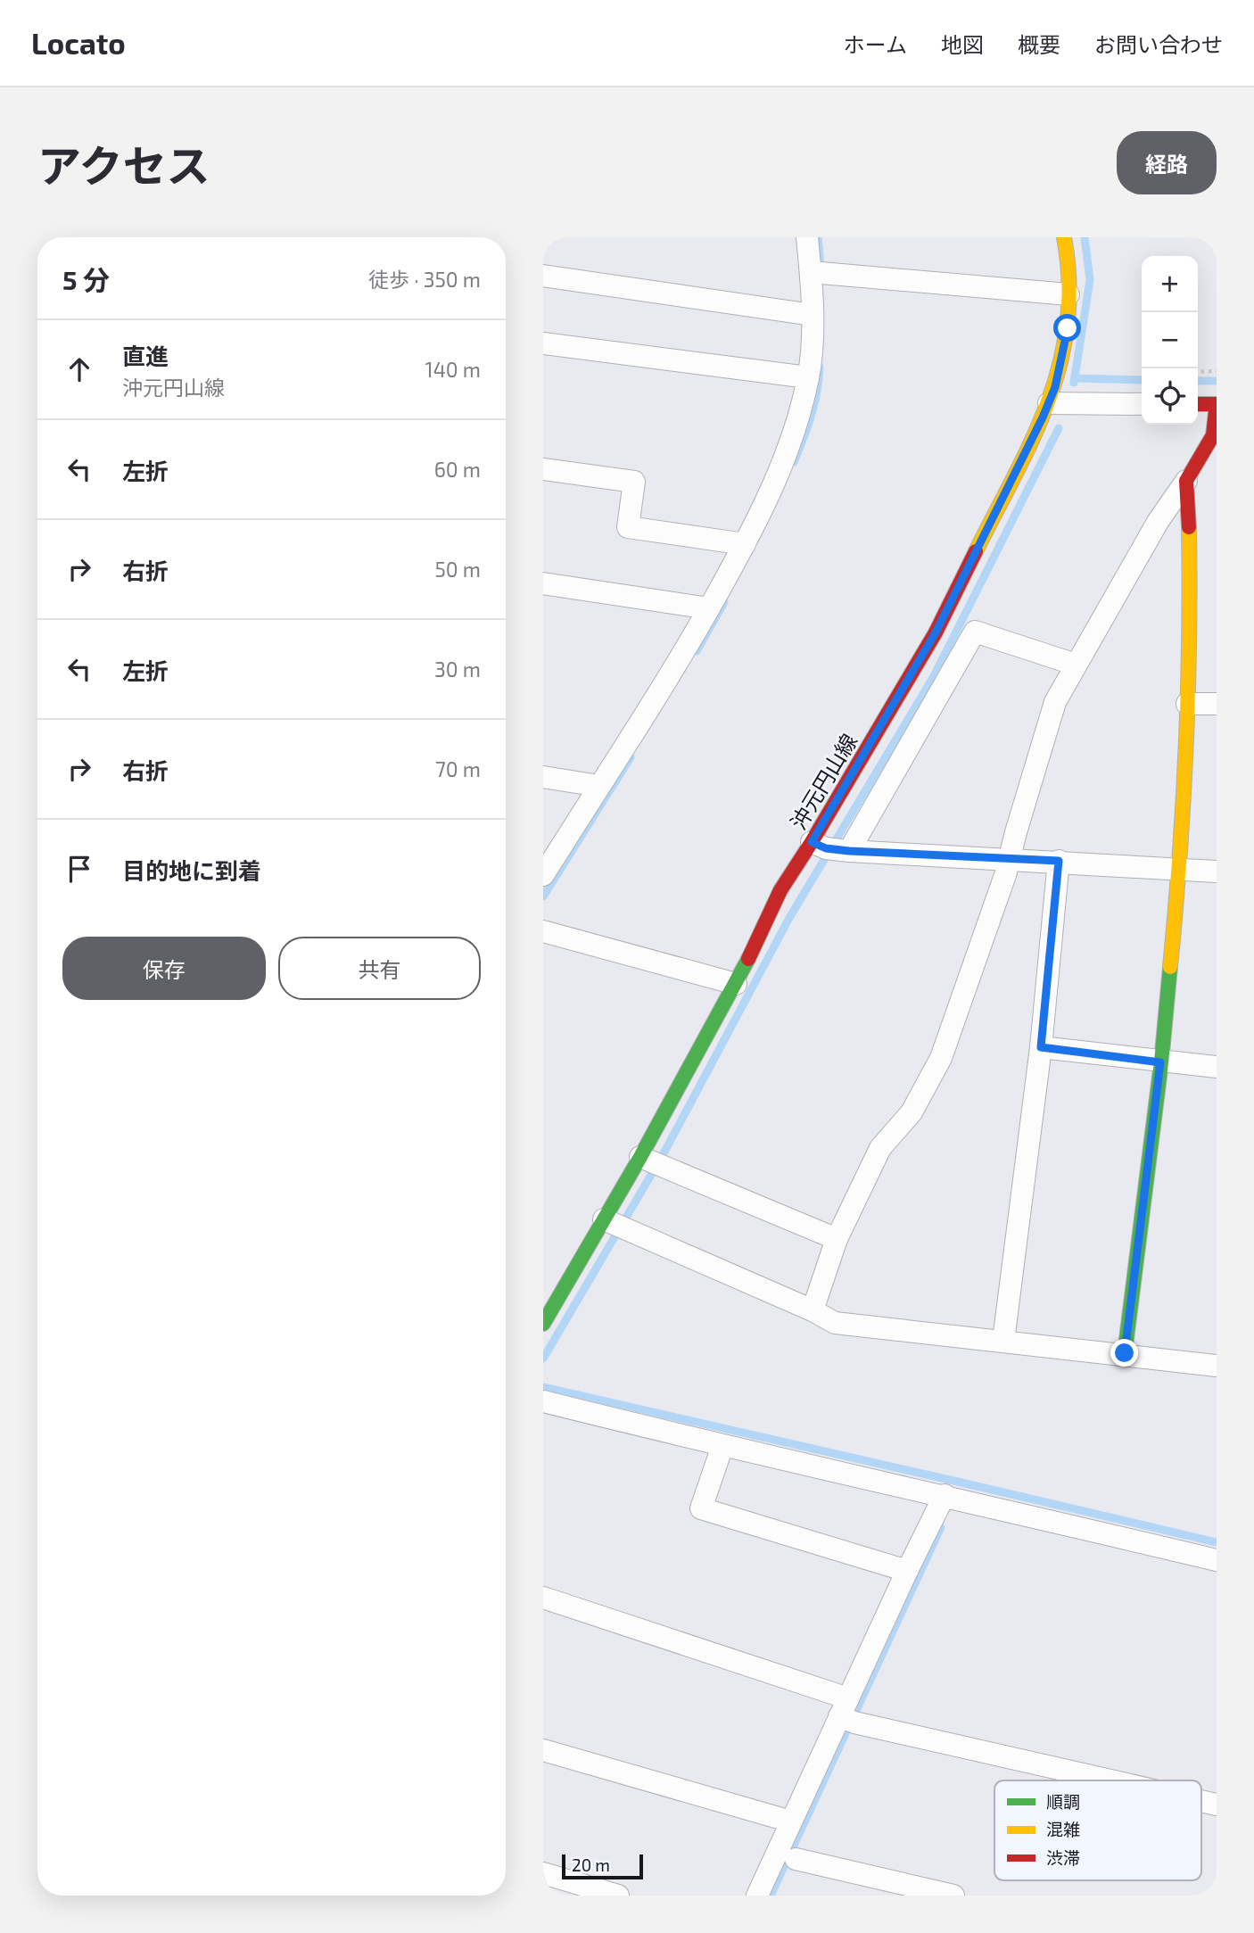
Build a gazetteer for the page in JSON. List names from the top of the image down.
{
  "streets": {
    "main road": ["沖元円山線"]
  },
  "legend": ["順調", "混雑", "渋滞"],
  "scale_bar": "20 m",
  "page": {
    "header": "Locato",
    "nav": [
      "ホーム",
      "地図",
      "概要",
      "お問い合わせ"
    ],
    "title": "アクセス",
    "buttons": [
      "経路",
      ["保存", "共有"]
    ],
    "heading": ["5 分", "徒歩 · 350 m"],
    "map_buttons": ["+", "−"],
    "list": [
      ["直進", "沖元円山線", "140 m"],
      ["左折", "60 m"],
      ["右折", "50 m"],
      ["左折", "30 m"],
      ["右折", "70 m"],
      "目的地に到着"
    ],
    "scale": "20 m"
  }
}
